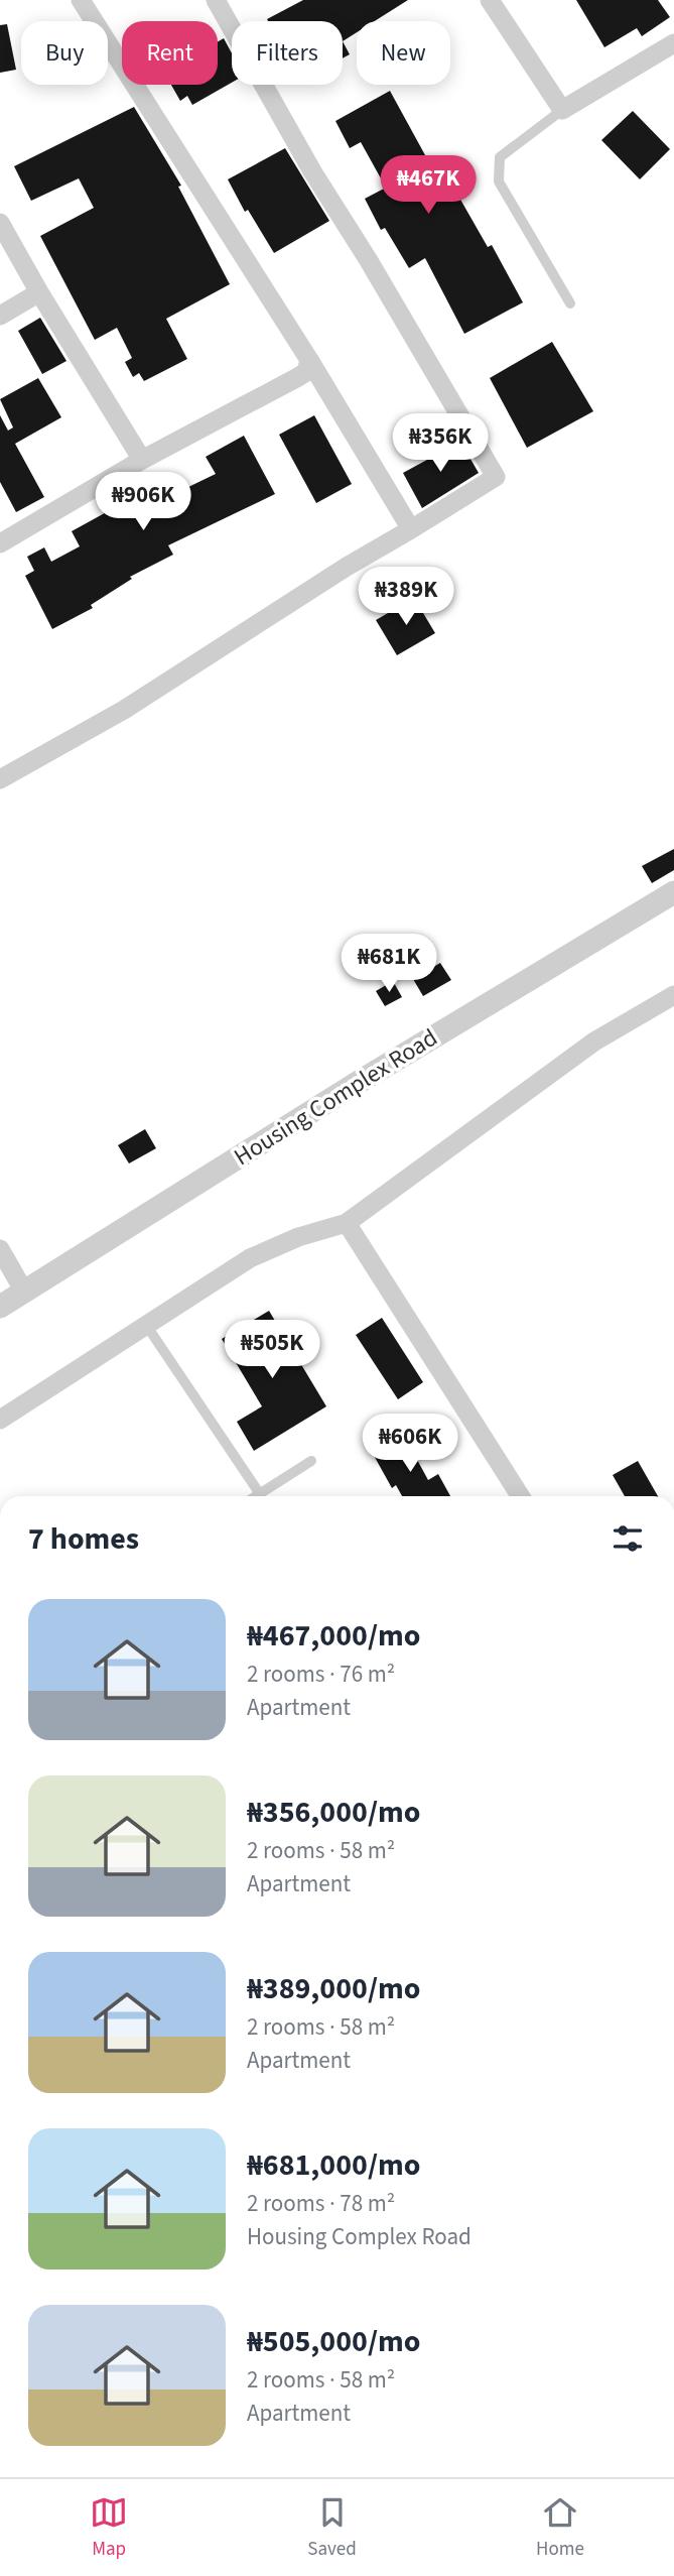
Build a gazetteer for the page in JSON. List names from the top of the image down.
{
  "streets": {
    "street": ["Housing Complex Road"]
  },
  "page": {
    "chip": [
      "Buy",
      "Rent",
      "Filters",
      "New"
    ],
    "price": [
      "₦467K",
      "₦356K",
      "₦906K",
      "₦389K",
      "₦681K",
      "₦505K",
      "₦606K"
    ],
    "heading": "7 homes",
    "list": [
      {
        "name": "₦467,000/mo",
        "note": "2 rooms · 76 m² · Apartment"
      },
      {
        "name": "₦356,000/mo",
        "note": "2 rooms · 58 m² · Apartment"
      },
      {
        "name": "₦389,000/mo",
        "note": "2 rooms · 58 m² · Apartment"
      },
      {
        "name": "₦681,000/mo",
        "note": "2 rooms · 78 m² · Housing Complex Road"
      },
      {
        "name": "₦505,000/mo",
        "note": "2 rooms · 58 m² · Apartment"
      }
    ],
    "tabs": ["Map", "Saved", "Home"]
  }
}
